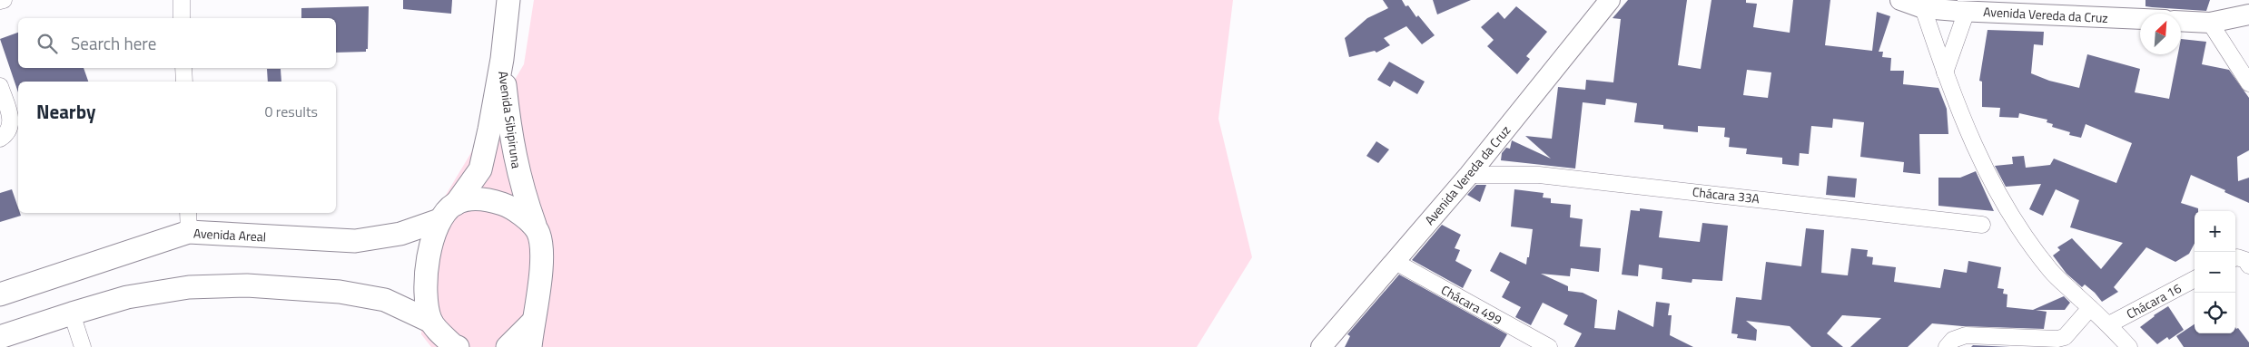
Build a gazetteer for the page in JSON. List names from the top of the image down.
{
  "streets": {
    "main road": ["Avenida Sibipiruna", "Avenida Areal"],
    "street": [
      "Avenida Vereda da Cruz",
      "Chácara 33A",
      "Chácara 16",
      "Chácara 499"
    ]
  },
  "crossings": [
    ["Avenida Vereda da Cruz", "Chácara 33A"],
    ["Avenida Vereda da Cruz", "Chácara 499"],
    ["Avenida Sibipiruna", "Avenida Areal"]
  ],
  "north": "top right",
  "page": {
    "search": "Search here",
    "heading": ["Nearby", "0 results"],
    "map_buttons": ["+", "−"]
  }
}
